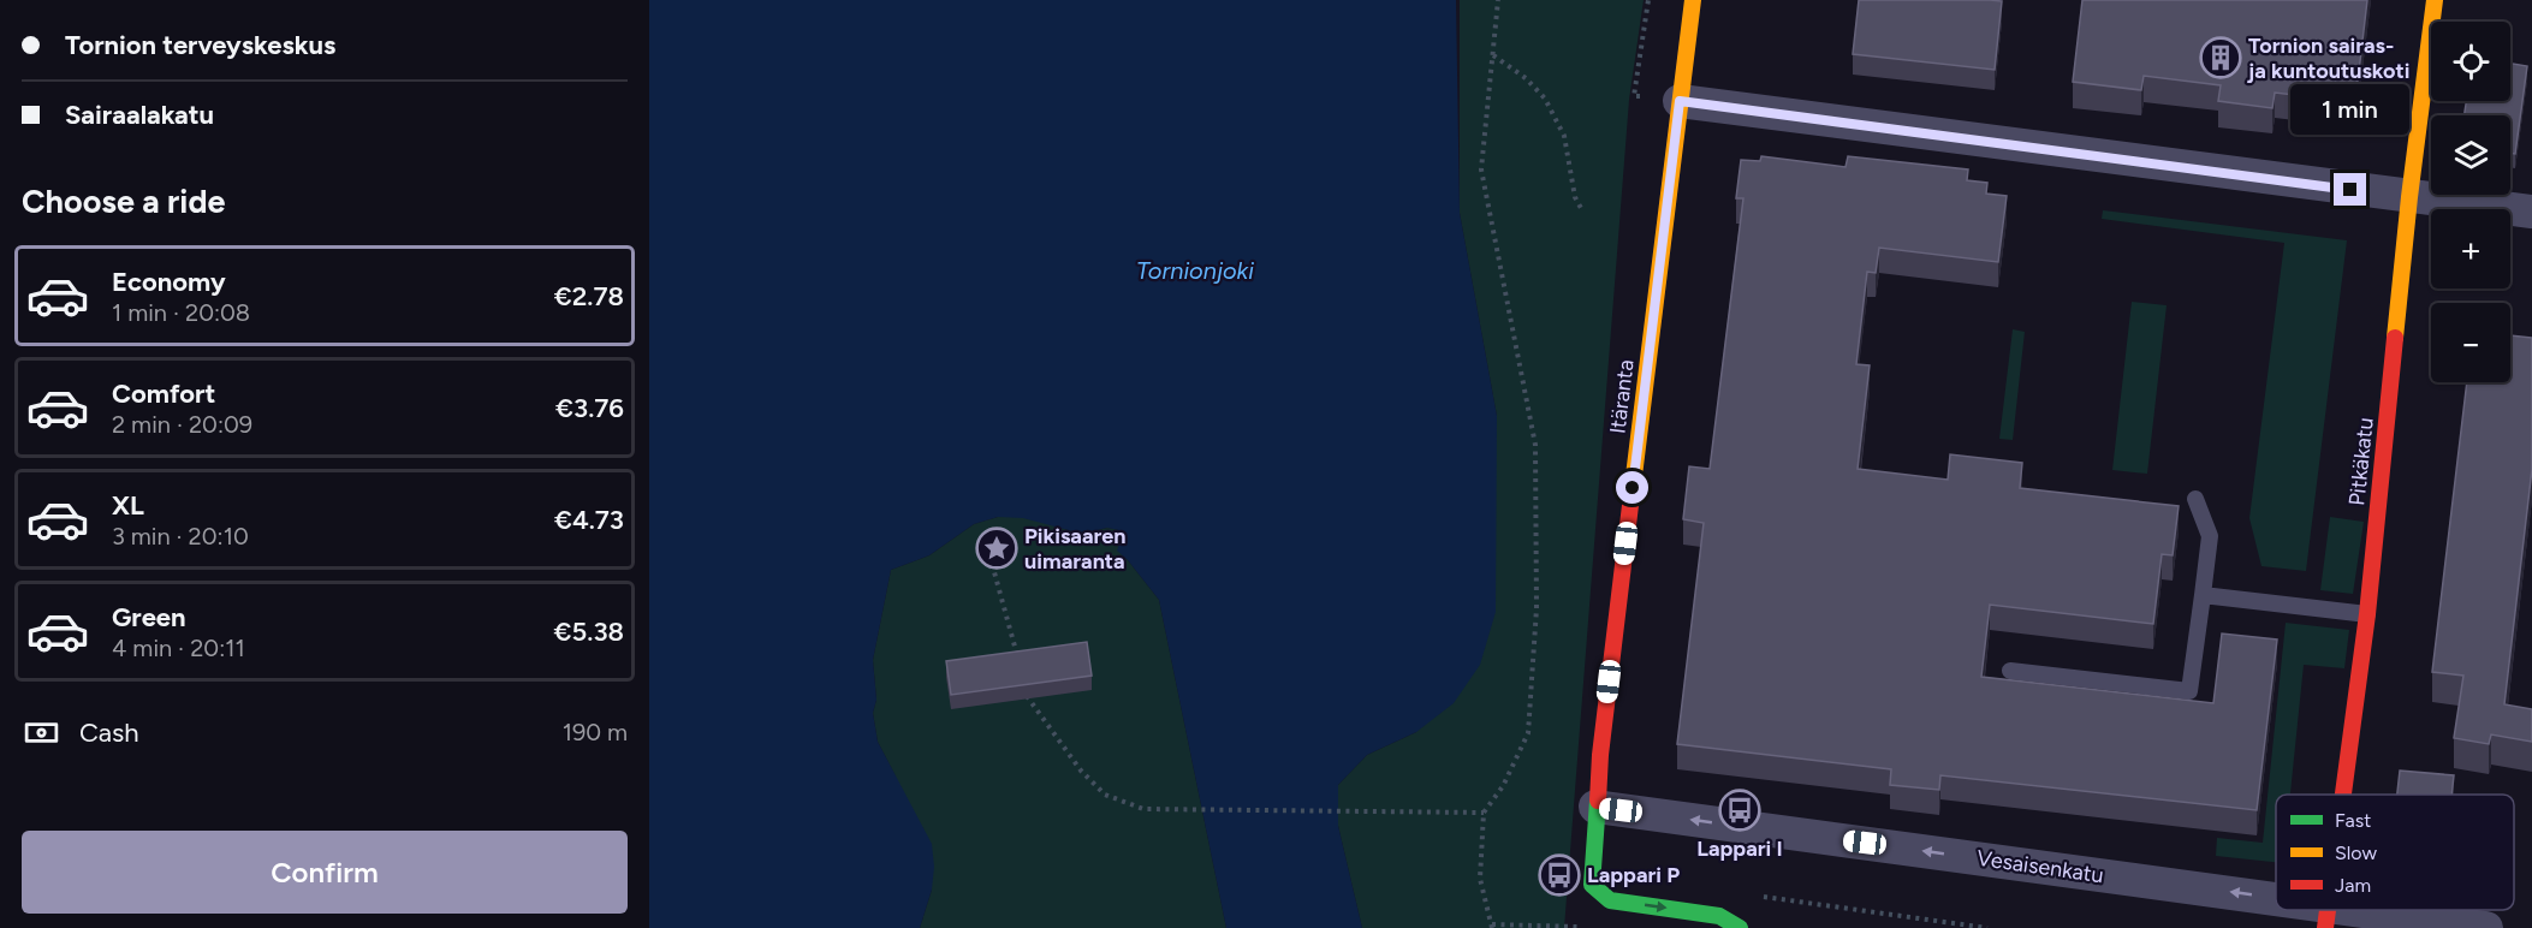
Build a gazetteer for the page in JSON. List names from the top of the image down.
{
  "streets": {
    "street": ["Itäranta", "Pitkäkatu", "Vesaisenkatu"]
  },
  "crossings": [
    ["Itäranta", "Vesaisenkatu"]
  ],
  "one_way": ["Vesaisenkatu"],
  "water": ["Tornionjoki"],
  "places": {
    "building": ["Tornion sairas- ja kuntoutuskoti"],
    "place": ["Pikisaaren uimaranta"],
    "bus stop": ["Lappari I", "Lappari P"]
  },
  "legend": ["Fast", "Slow", "Jam"],
  "page": {
    "banner": ["Tornion terveyskeskus", "Sairaalakatu"],
    "map_buttons": ["+", "−"],
    "bubble": "1 min",
    "heading": "Choose a ride",
    "list": [
      {
        "name": "Economy",
        "note": "1 min · 20:08",
        "value": "€2.78"
      },
      {
        "name": "Comfort",
        "note": "2 min · 20:09",
        "value": "€3.76"
      },
      {
        "name": "XL",
        "note": "3 min · 20:10",
        "value": "€4.73"
      },
      {
        "name": "Green",
        "note": "4 min · 20:11",
        "value": "€5.38"
      }
    ],
    "pay": ["Cash", "190 m"],
    "buttons": "Confirm"
  }
}
